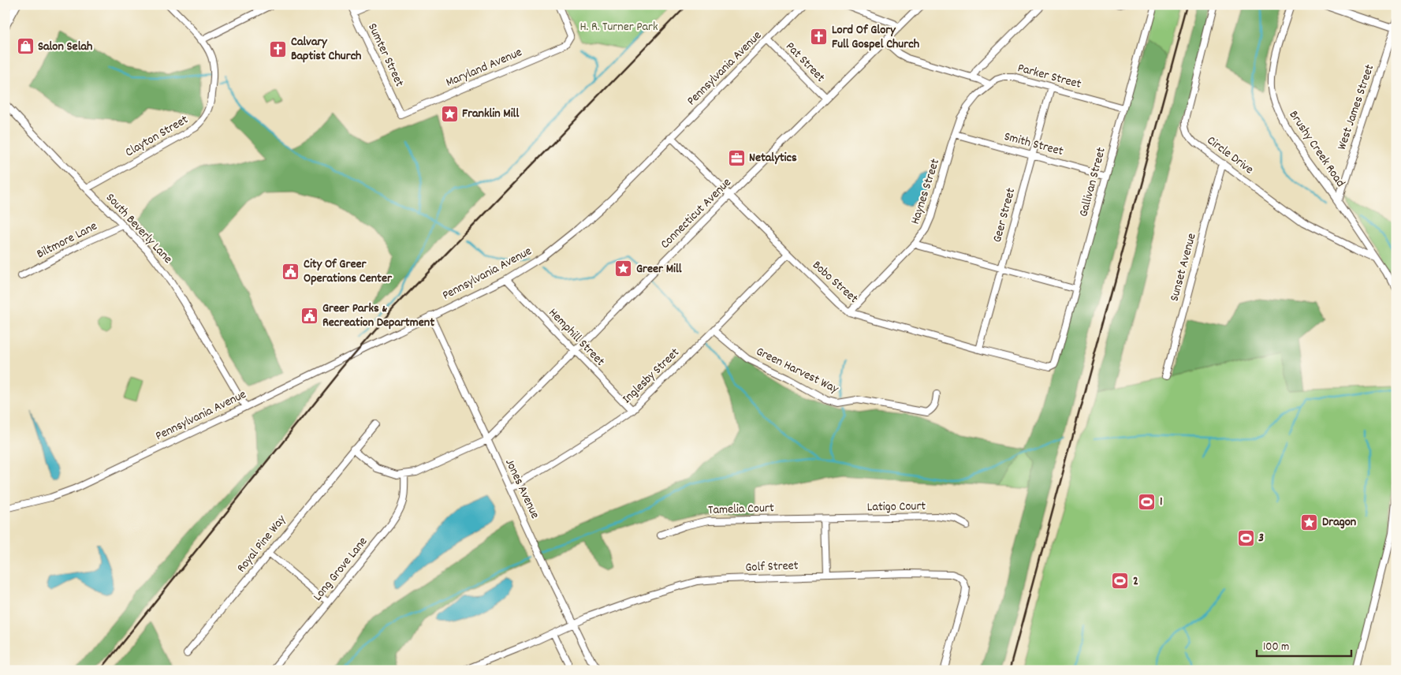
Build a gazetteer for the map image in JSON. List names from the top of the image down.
{
  "streets": {
    "street": [
      "Sumter Street",
      "Pat Street",
      "Maryland Avenue",
      "Pennsylvania Avenue",
      "Parker Street",
      "West James Street",
      "Clayton Street",
      "Smith Street",
      "Brushy Creek Road",
      "Circle Drive",
      "Gallivan Street",
      "Haynes Street",
      "Connecticut Avenue",
      "Geer Street",
      "South Beverly Lane",
      "Biltmore Lane",
      "Sunset Avenue",
      "Bobo Street",
      "Hemphill Street",
      "Green Harvest Way",
      "Inglesby Street",
      "Jones Avenue",
      "Latigo Court",
      "Tamelia Court",
      "Royal Pine Way",
      "Golf Street",
      "Long Grove Lane"
    ]
  },
  "crossings": [
    ["Sumter Street", "Maryland Avenue"],
    ["Pat Street", "Pennsylvania Avenue"],
    ["Pat Street", "Connecticut Avenue"],
    ["Pennsylvania Avenue", "South Beverly Lane"],
    ["Pennsylvania Avenue", "Bobo Street"],
    ["Pennsylvania Avenue", "Hemphill Street"],
    ["Pennsylvania Avenue", "Jones Avenue"],
    ["Parker Street", "Gallivan Street"],
    ["Parker Street", "Haynes Street"],
    ["Parker Street", "Geer Street"],
    ["West James Street", "Brushy Creek Road"],
    ["Clayton Street", "South Beverly Lane"],
    ["Smith Street", "Gallivan Street"],
    ["Smith Street", "Haynes Street"],
    ["Smith Street", "Geer Street"],
    ["Brushy Creek Road", "Circle Drive"],
    ["Circle Drive", "Sunset Avenue"],
    ["Gallivan Street", "Bobo Street"],
    ["Haynes Street", "Bobo Street"],
    ["Connecticut Avenue", "Bobo Street"],
    ["Connecticut Avenue", "Hemphill Street"],
    ["Connecticut Avenue", "Jones Avenue"],
    ["Geer Street", "Bobo Street"],
    ["South Beverly Lane", "Biltmore Lane"],
    ["Bobo Street", "Inglesby Street"],
    ["Hemphill Street", "Inglesby Street"],
    ["Green Harvest Way", "Inglesby Street"],
    ["Inglesby Street", "Jones Avenue"],
    ["Jones Avenue", "Golf Street"],
    ["Latigo Court", "Tamelia Court"]
  ],
  "parks": ["H. R. Turner Park"],
  "places": {
    "church": ["Lord Of Glory Full Gospel Church", "Calvary Baptist Church"],
    "shop": ["Salon Selah"],
    "place": ["Franklin Mill", "Greer Mill", "Dragon"],
    "office": ["Netalytics"],
    "public building": ["City Of Greer Operations Center", "Greer Parks & Recreation Department"],
    "sports": ["1", "3", "2"]
  },
  "scale_bar": "100 m"
}
